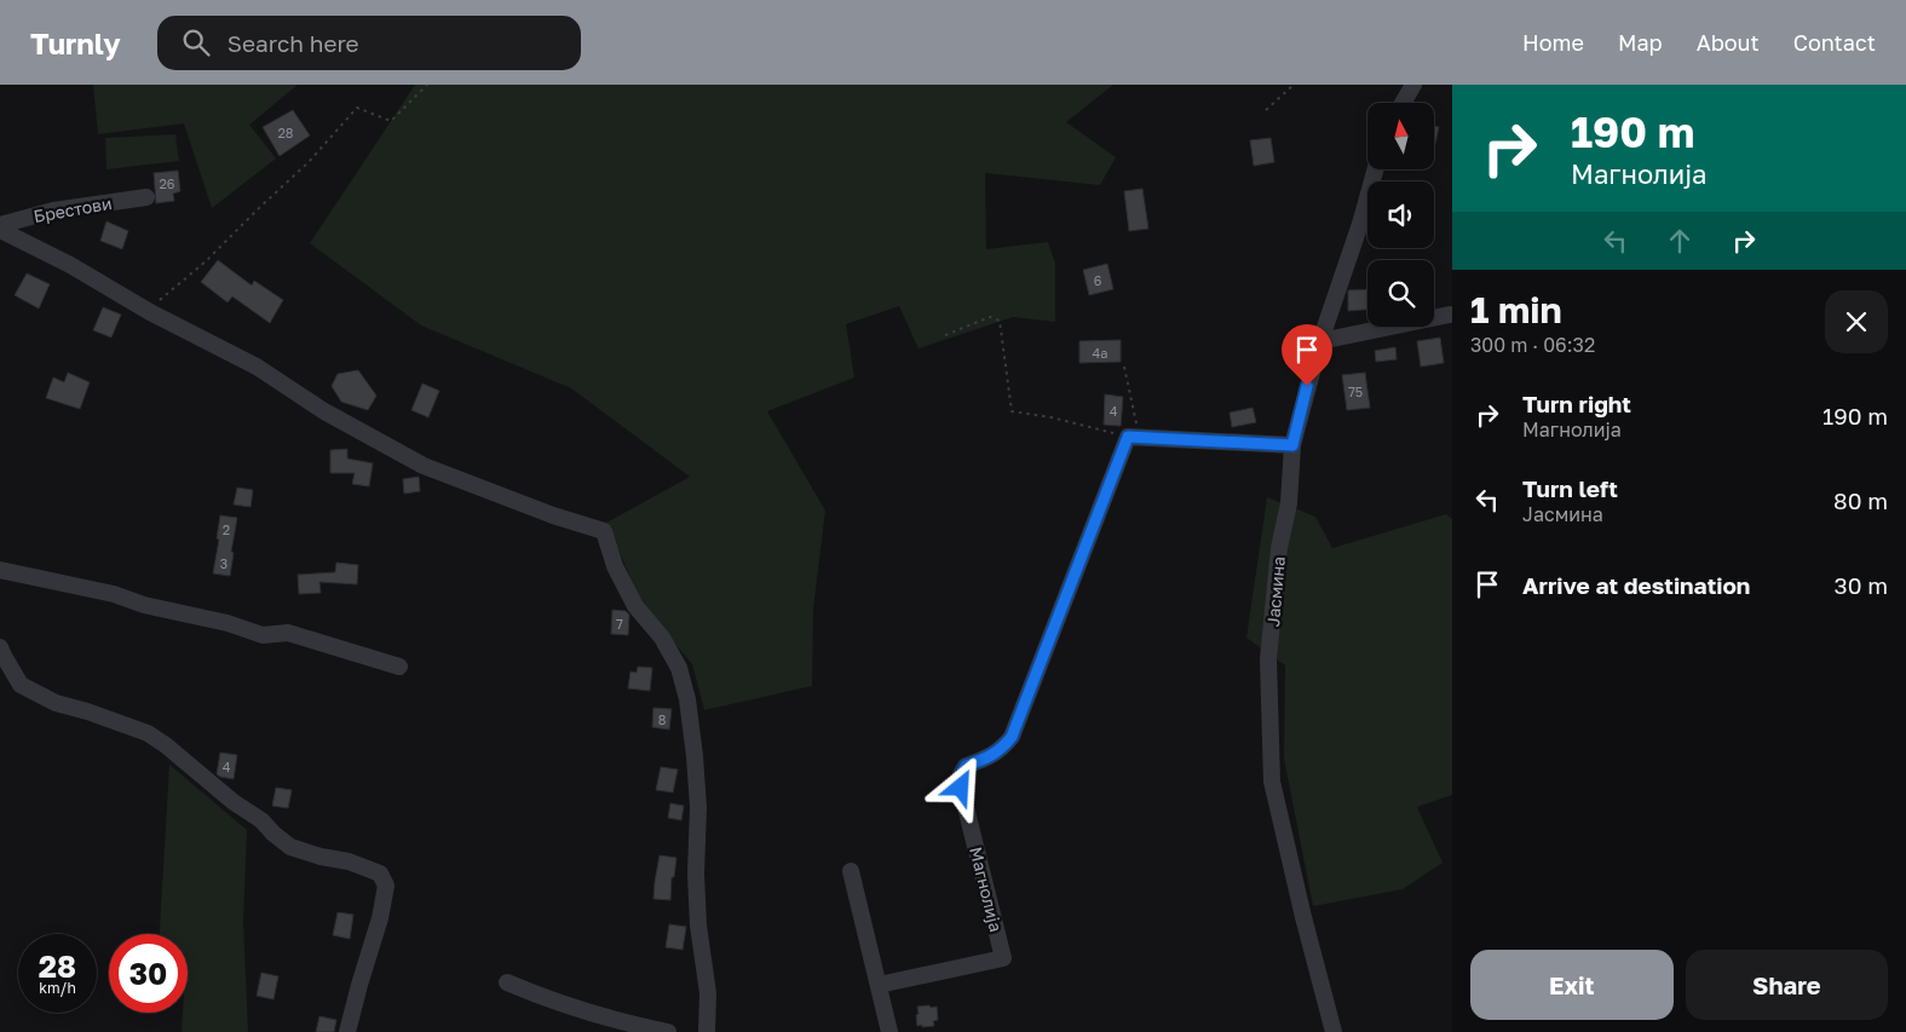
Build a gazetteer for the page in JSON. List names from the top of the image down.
{
  "streets": {
    "street": ["Брестови", "Јасмина", "Магнолија"]
  },
  "house_numbers": [
    "28",
    "26",
    "6",
    "4a",
    "75",
    "4",
    "2",
    "3",
    "7",
    "8",
    "4"
  ],
  "north": "top",
  "page": {
    "header": "Turnly",
    "search": "Search here",
    "nav": [
      "Home",
      "Map",
      "About",
      "Contact"
    ],
    "turn": ["190 m", "Магнолија"],
    "heading": ["1 min", "300 m · 06:32"],
    "list": [
      {
        "name": "Turn right",
        "note": "Магнолија",
        "value": "190 m"
      },
      {
        "name": "Turn left",
        "note": "Јасмина",
        "value": "80 m"
      },
      {
        "name": "Arrive at destination",
        "value": "30 m"
      }
    ],
    "speed": "28 km/h",
    "limit": "30",
    "buttons": ["Exit", "Share"]
  }
}
